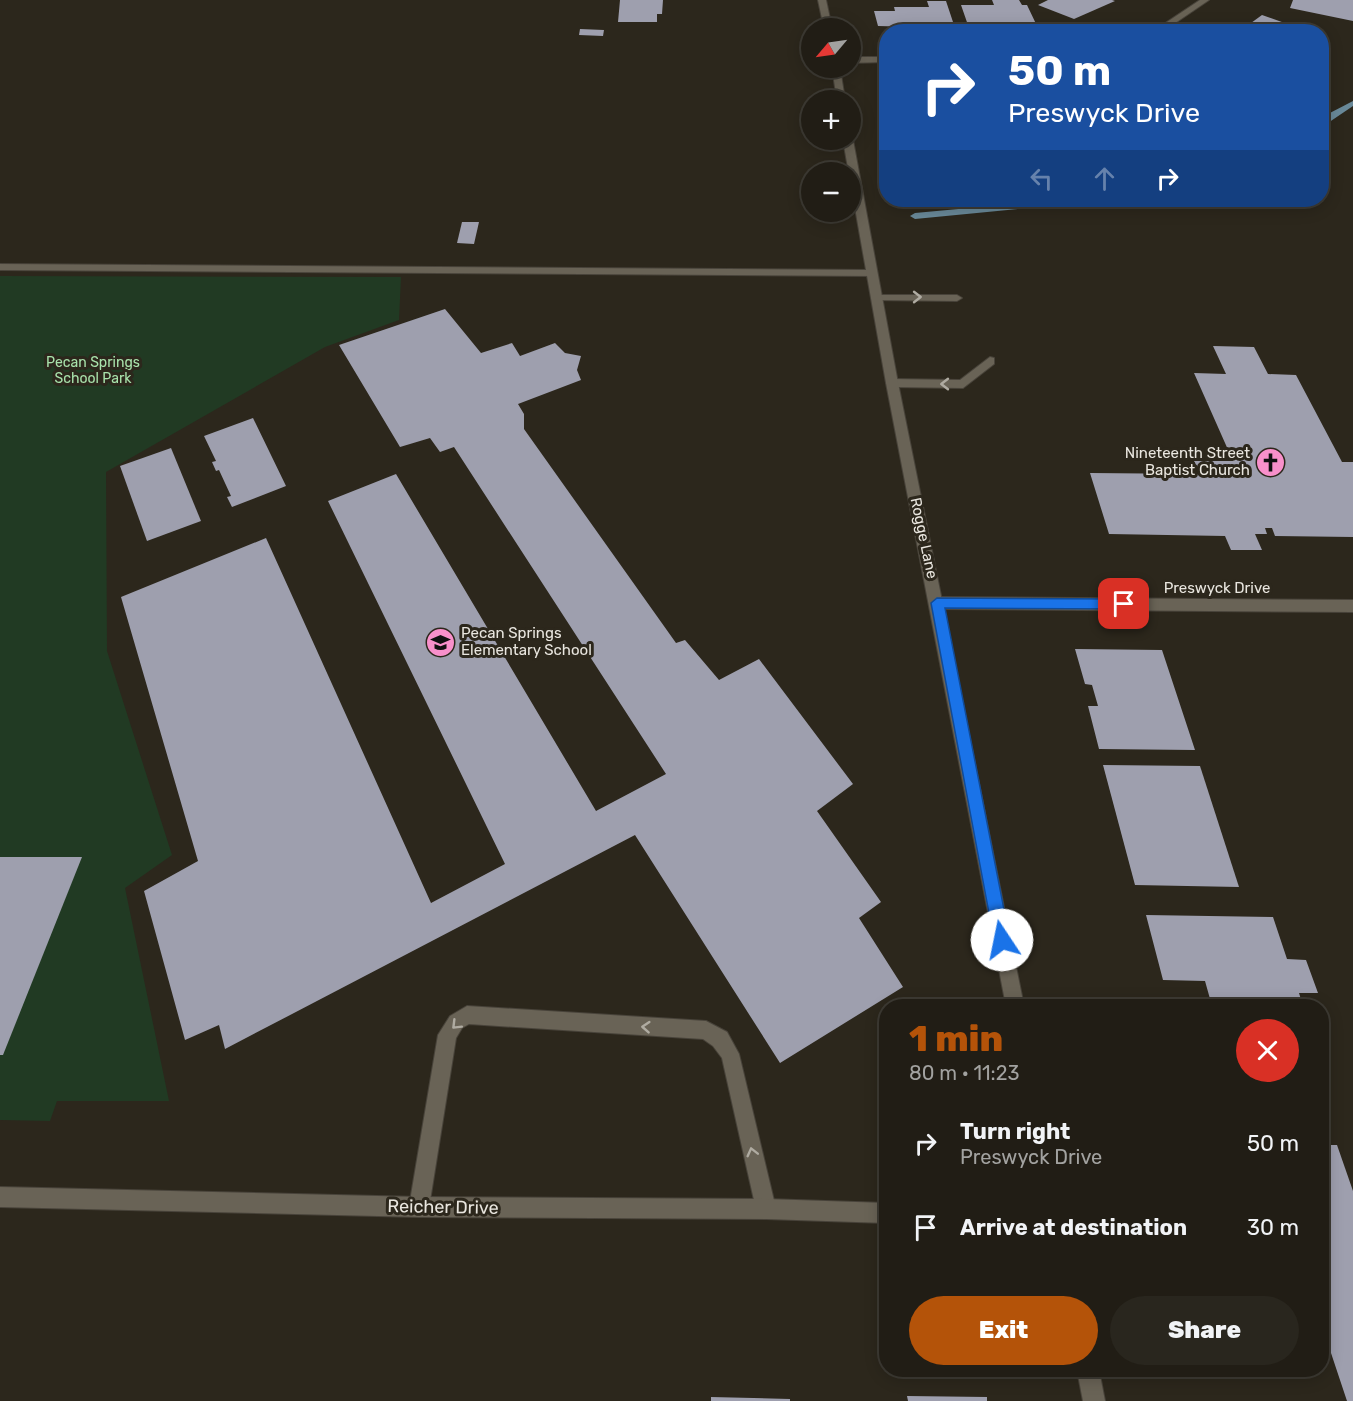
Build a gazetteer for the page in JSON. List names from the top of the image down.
{
  "streets": {
    "street": ["Rogge Lane", "Preswyck Drive", "Reicher Drive"]
  },
  "crossings": [
    ["Rogge Lane", "Preswyck Drive"]
  ],
  "parks": ["Pecan Springs School Park"],
  "places": {
    "church": ["Nineteenth Street Baptist Church"],
    "school or university": ["Pecan Springs Elementary School"]
  },
  "north": "bottom left",
  "page": {
    "map_buttons": ["+", "−"],
    "turn": ["50 m", "Preswyck Drive"],
    "heading": ["1 min", "80 m · 11:23"],
    "list": [
      {
        "name": "Turn right",
        "note": "Preswyck Drive",
        "value": "50 m"
      },
      {
        "name": "Arrive at destination",
        "value": "30 m"
      }
    ],
    "buttons": ["Exit", "Share"]
  }
}
